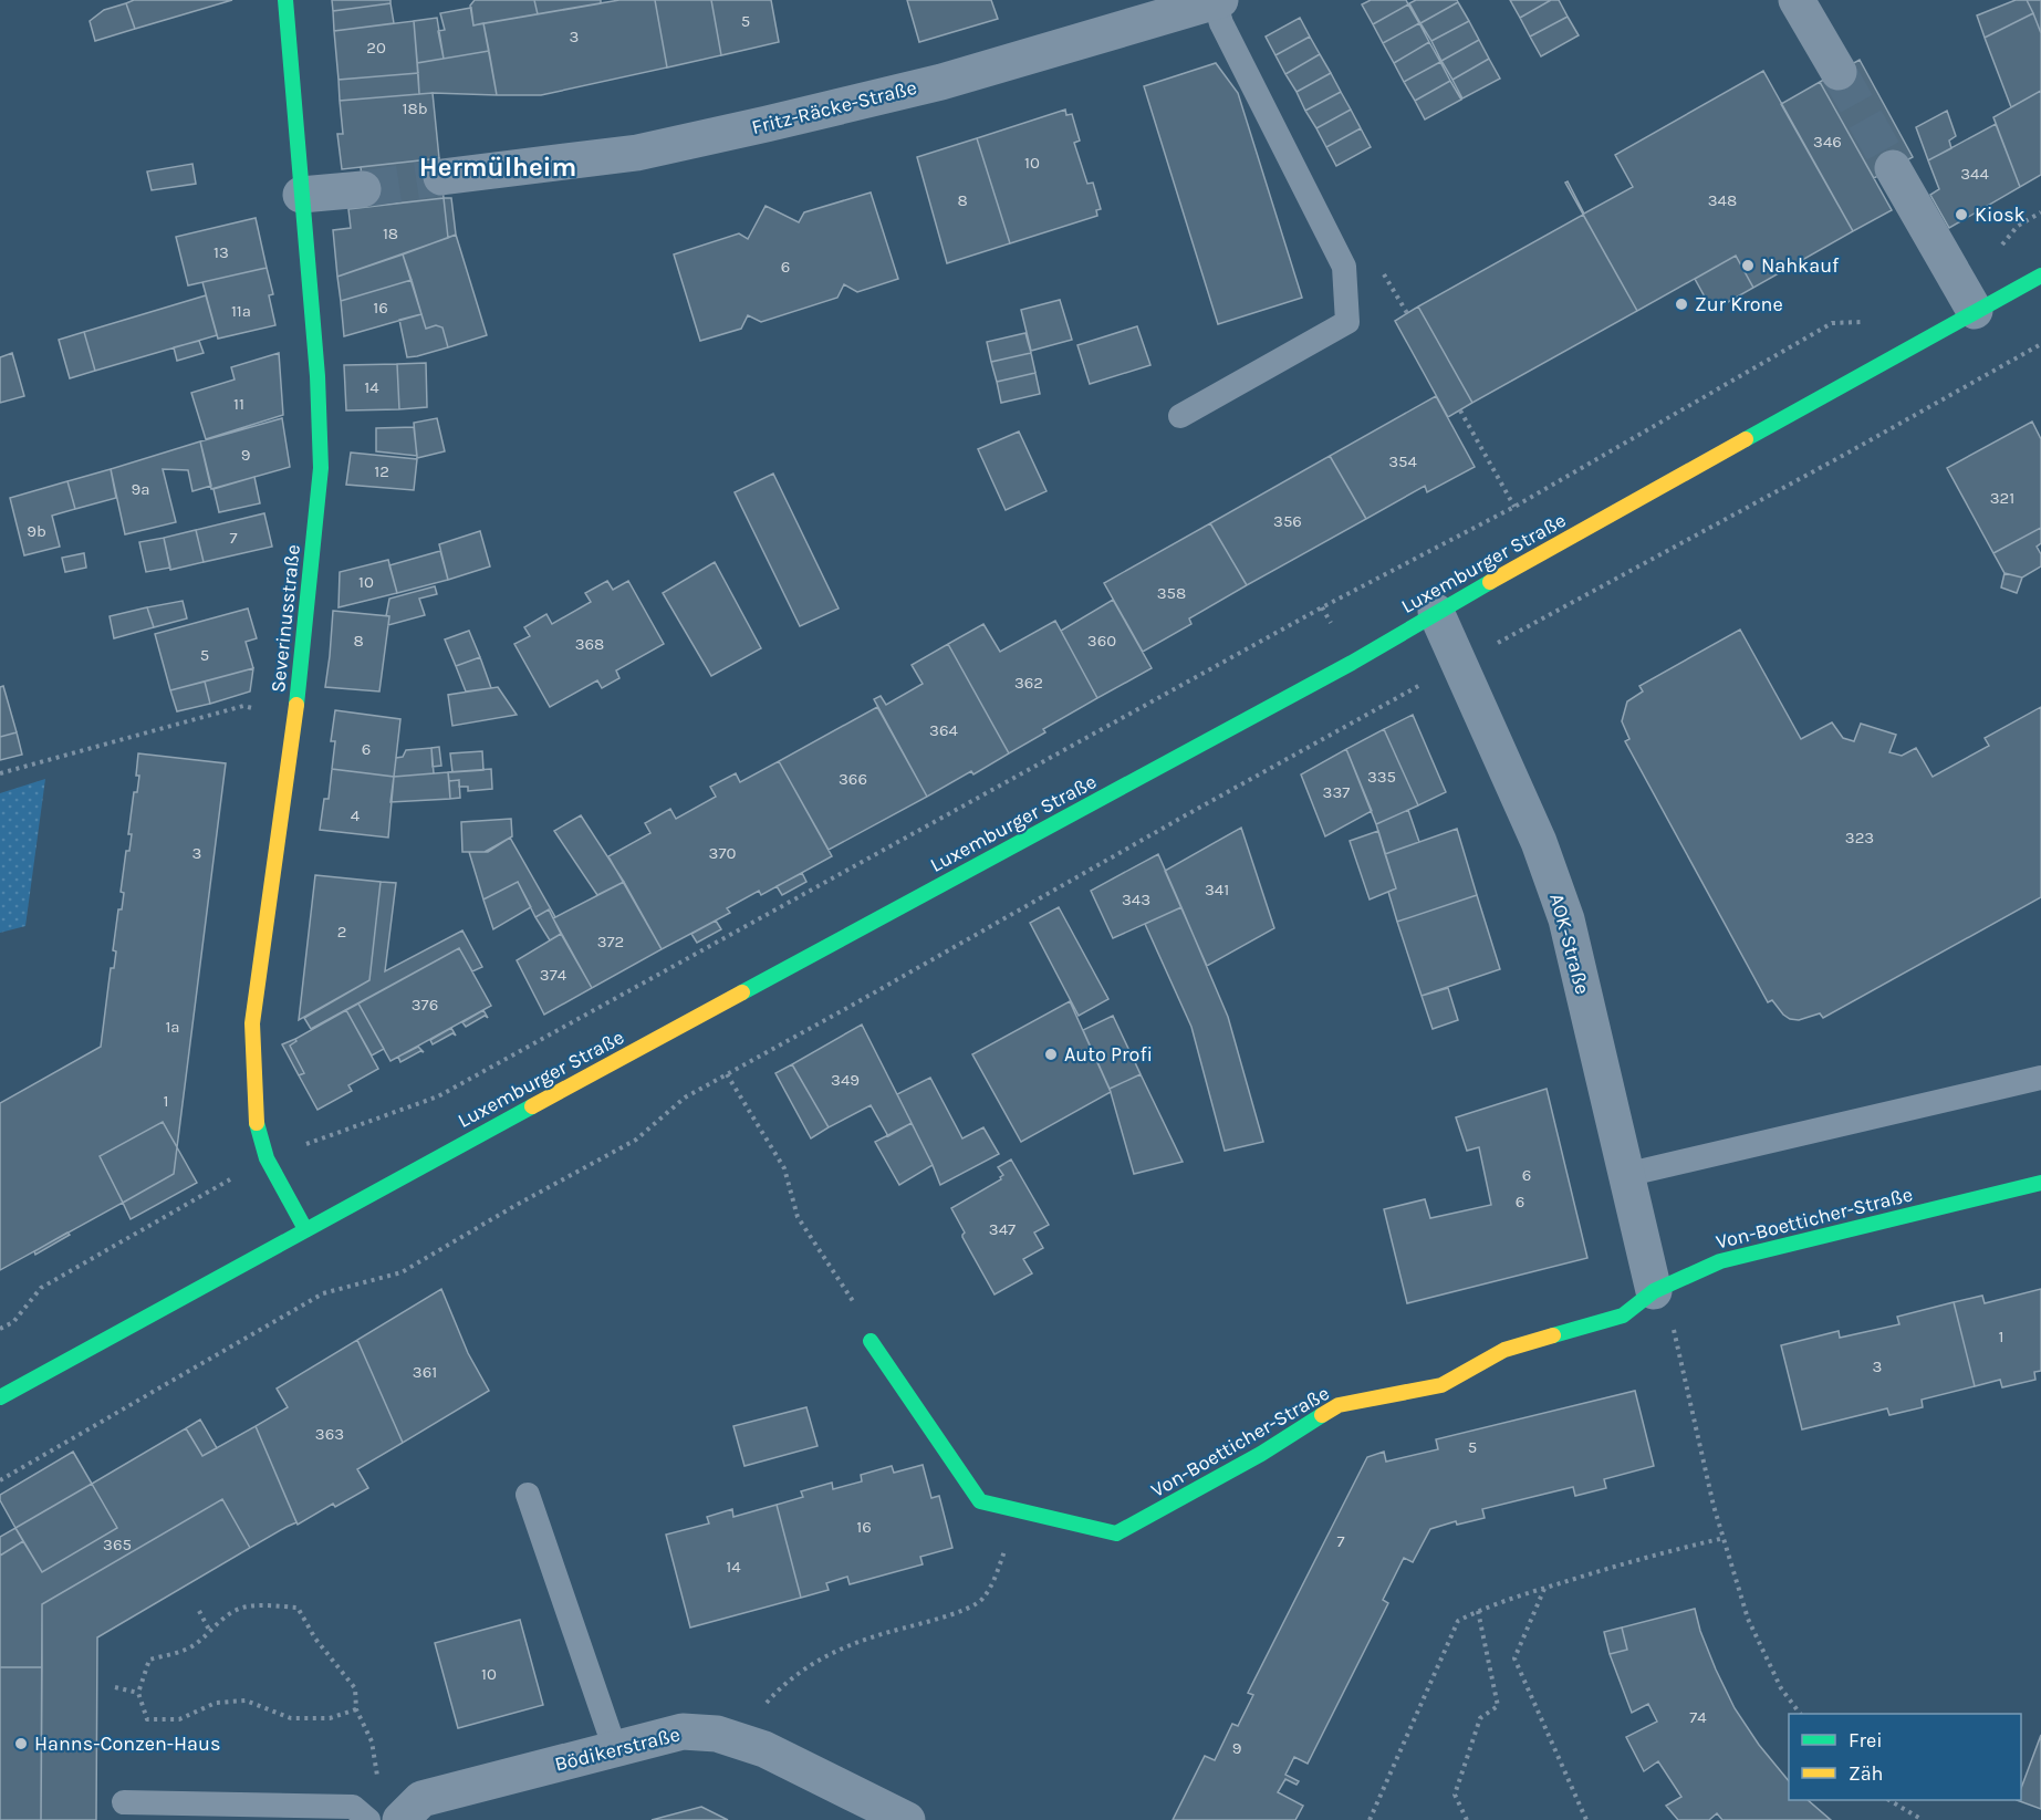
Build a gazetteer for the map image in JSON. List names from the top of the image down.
{
  "streets": {
    "street": [
      "Fritz-Räcke-Straße",
      "Luxemburger Straße",
      "Severinusstraße",
      "AOK-Straße",
      "Von-Boetticher-Straße",
      "Bödikerstraße"
    ]
  },
  "crossings": [
    ["Luxemburger Straße", "Severinusstraße"],
    ["Luxemburger Straße", "AOK-Straße"],
    ["AOK-Straße", "Von-Boetticher-Straße"]
  ],
  "districts": ["Hermülheim"],
  "places": [
    "Kiosk",
    "Nahkauf",
    "Zur Krone",
    "Auto Profi",
    "Hanns-Conzen-Haus"
  ],
  "house_numbers": [
    "5",
    "3",
    "20",
    "18b",
    "346",
    "10",
    "344",
    "8",
    "348",
    "18",
    "13",
    "6",
    "16",
    "11a",
    "14",
    "11",
    "9",
    "354",
    "12",
    "9a",
    "321",
    "356",
    "9b",
    "7",
    "10",
    "358",
    "8",
    "360",
    "368",
    "5",
    "362",
    "364",
    "6",
    "335",
    "366",
    "337",
    "4",
    "323",
    "3",
    "370",
    "341",
    "343",
    "2",
    "372",
    "374",
    "376",
    "1a",
    "349",
    "1",
    "6",
    "6",
    "347",
    "1",
    "3",
    "361",
    "363",
    "5",
    "16",
    "7",
    "365",
    "14",
    "10",
    "74",
    "9"
  ],
  "legend": ["Frei", "Zäh"]
}
